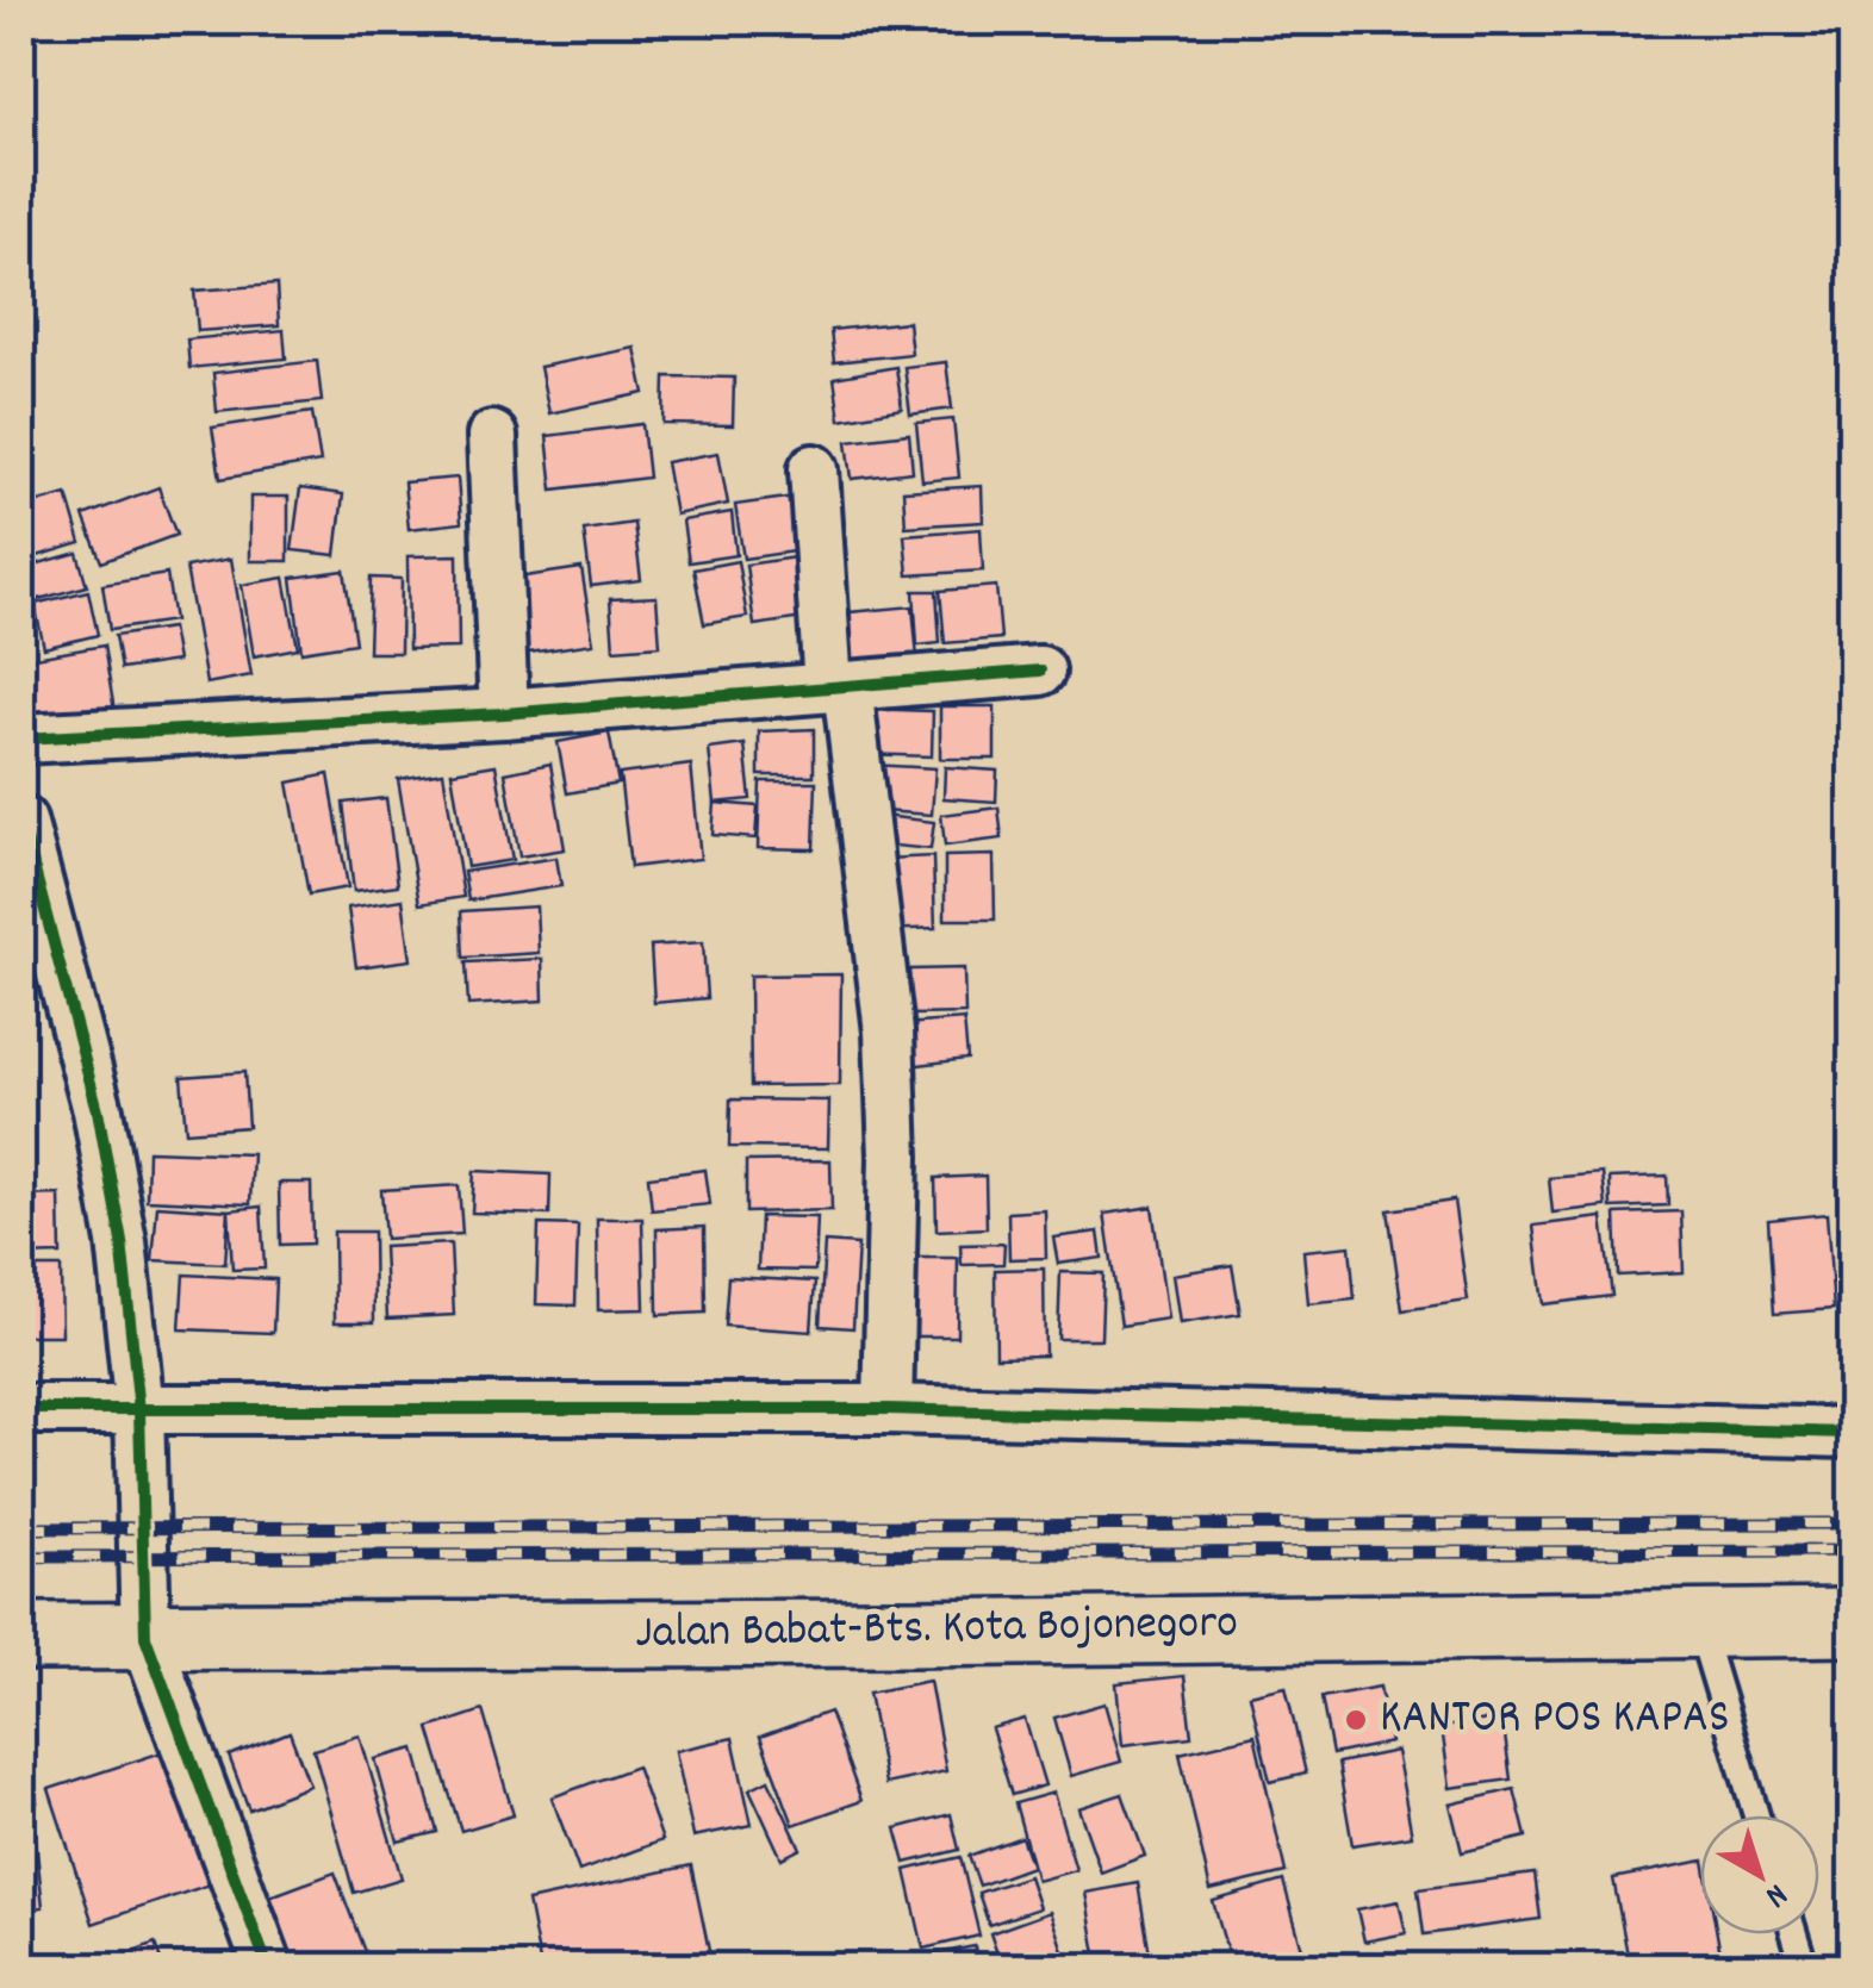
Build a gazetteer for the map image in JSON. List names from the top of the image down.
{
  "streets": {
    "highway": ["Jalan Babat-Bts. Kota Bojonegoro"]
  },
  "places": ["KANTOR POS KAPAS"],
  "north": "bottom right"
}
